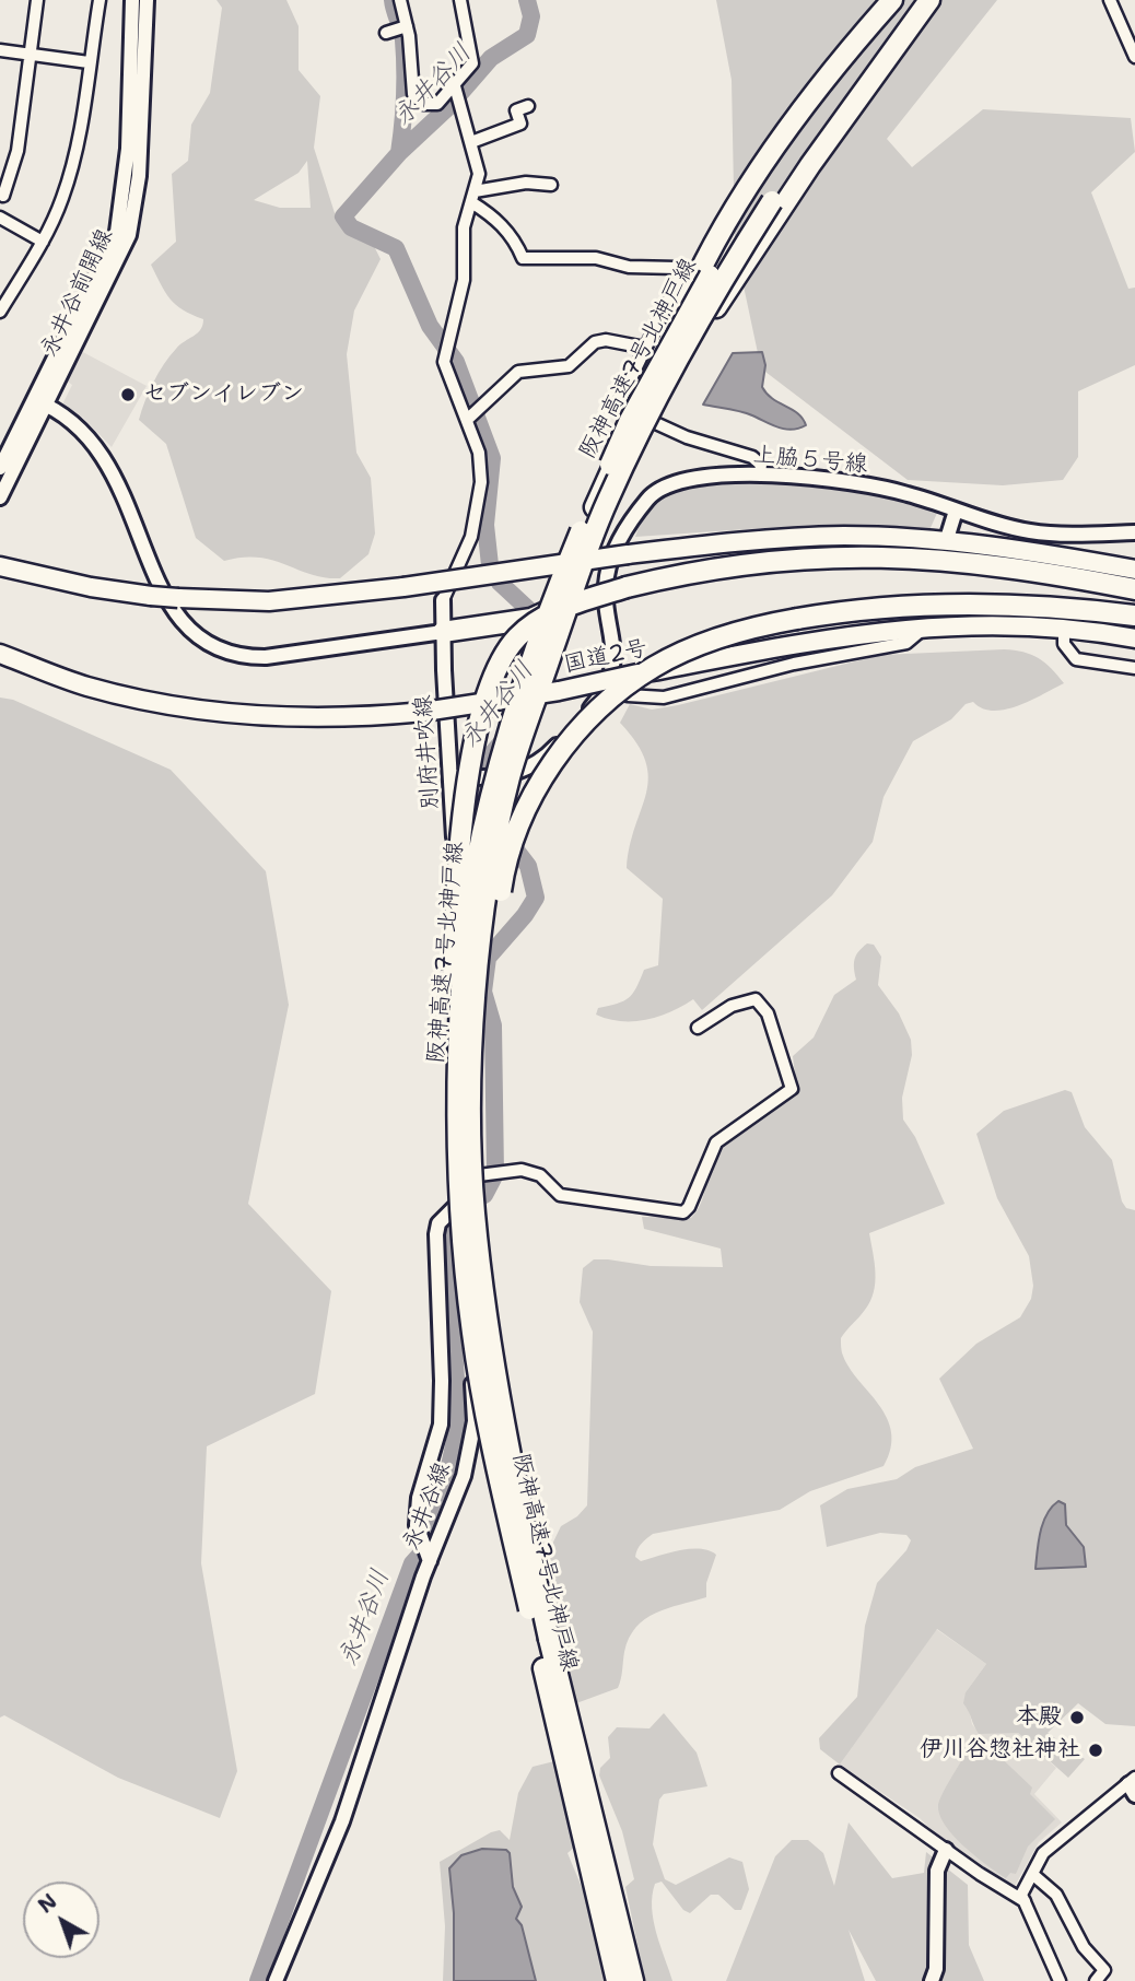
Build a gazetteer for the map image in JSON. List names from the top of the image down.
{
  "streets": {
    "highway": ["阪神高速7号北神戸線", "国道2号"],
    "street": [
      "永井谷前開線",
      "上脇５号線",
      "別府井吹線",
      "永井谷線"
    ]
  },
  "crossings": [
    ["上脇５号線", "別府井吹線"],
    ["別府井吹線", "永井谷線"]
  ],
  "water": ["永井谷川"],
  "places": ["セブンイレブン", "本殿", "伊川谷惣社神社"],
  "north": "top left"
}
